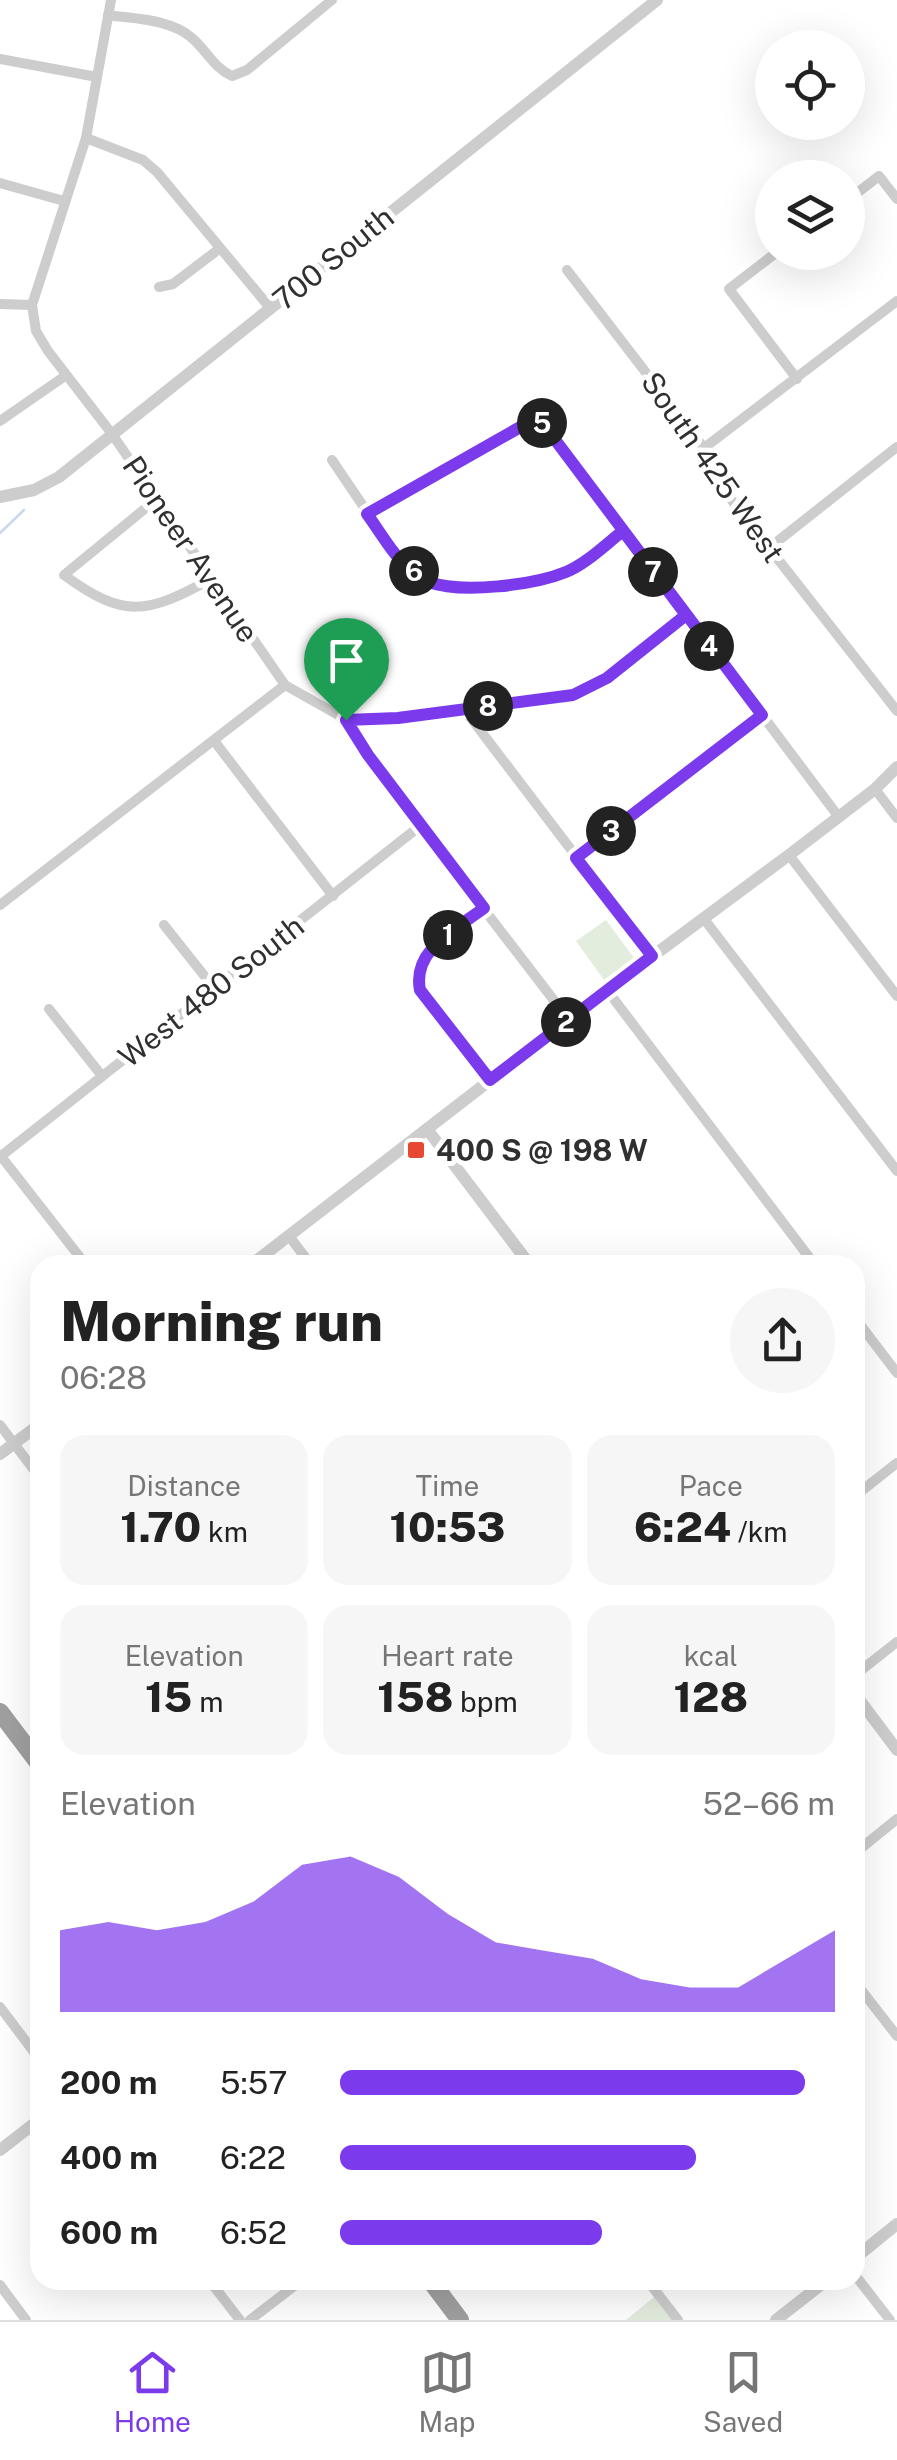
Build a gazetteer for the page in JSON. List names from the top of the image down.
{
  "streets": {
    "street": [
      "700 South",
      "South 425 West",
      "Pioneer Avenue",
      "West 480 South"
    ]
  },
  "crossings": [
    ["700 South", "Pioneer Avenue"],
    ["Pioneer Avenue", "West 480 South"]
  ],
  "places": {
    "transit": ["400 S @ 198 W"]
  },
  "page": {
    "pins": [
      "5",
      "6",
      "7",
      "4",
      "8",
      "3",
      "1",
      "2"
    ],
    "heading": ["Morning run", "06:28"],
    "stats": [
      ["Distance", "1.70 km"],
      ["Time", "10:53"],
      ["Pace", "6:24 /km"],
      ["Elevation", "15 m"],
      ["Heart rate", "158 bpm"],
      ["kcal", "128"]
    ],
    "chart": ["Elevation", "52–66 m"],
    "list": [
      {
        "name": "200 m",
        "note": "5:57"
      },
      {
        "name": "400 m",
        "note": "6:22"
      },
      {
        "name": "600 m",
        "note": "6:52"
      }
    ],
    "tabs": ["Home", "Map", "Saved"]
  }
}
